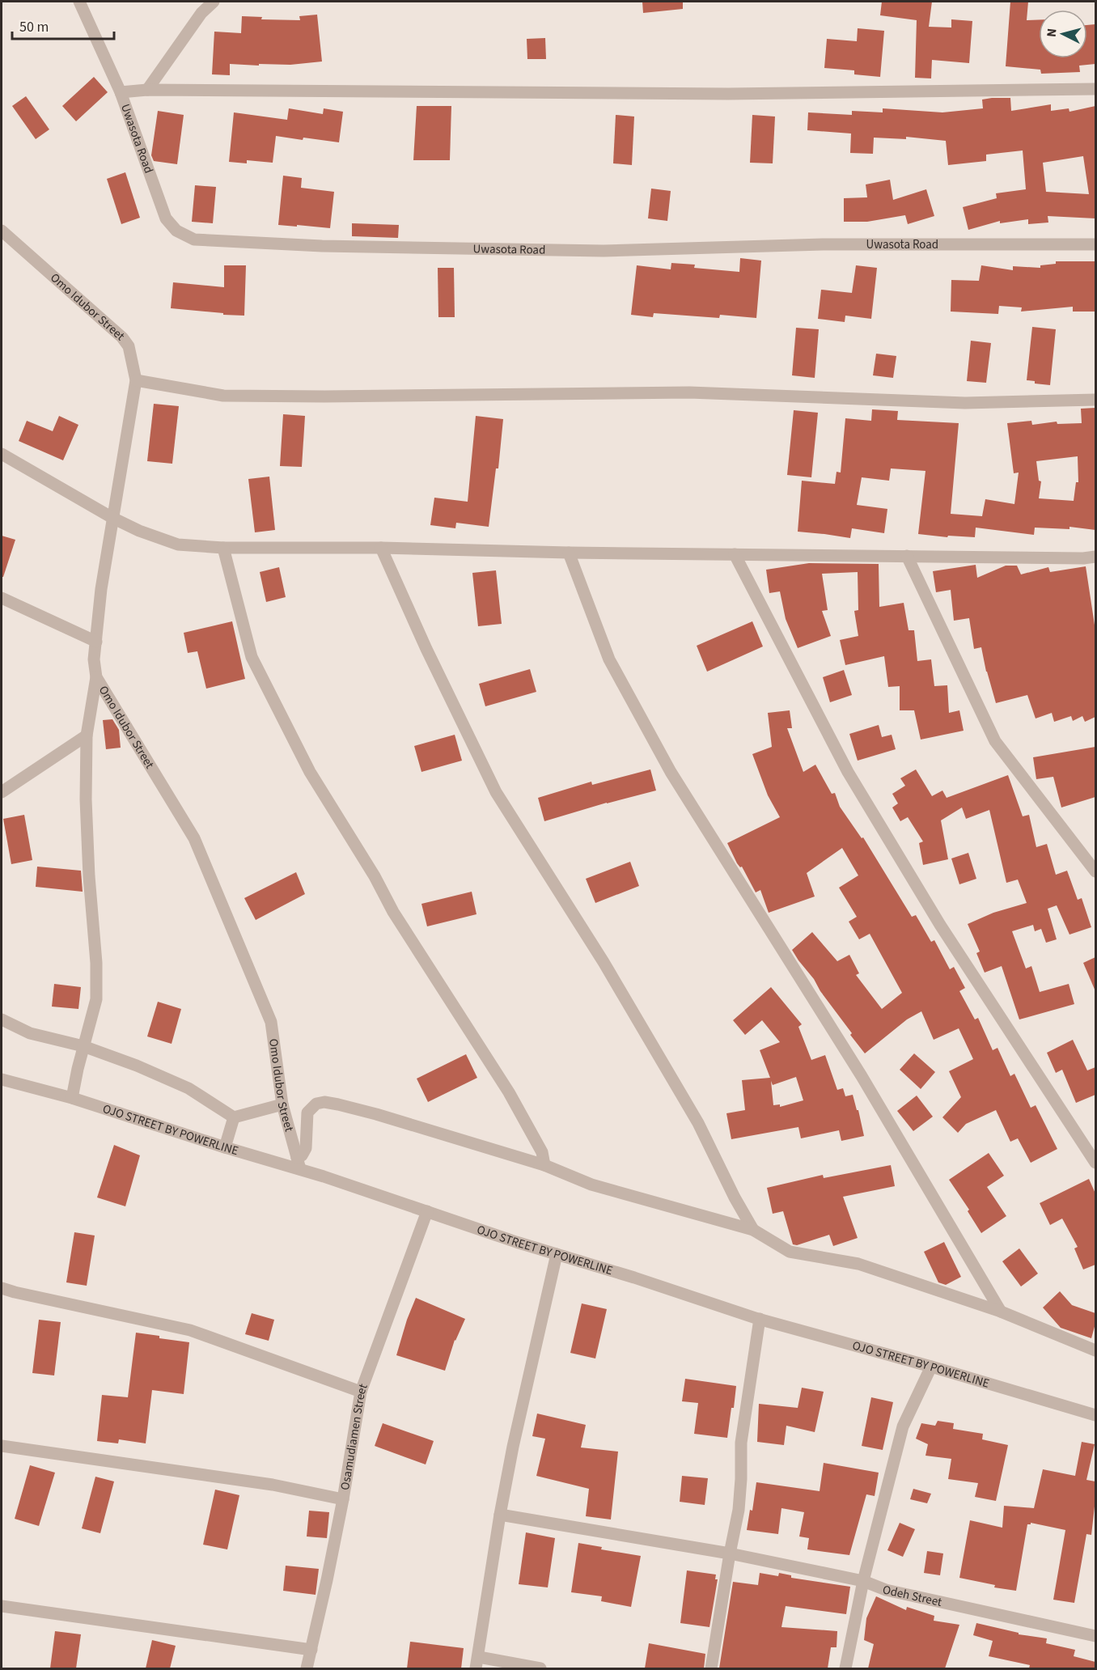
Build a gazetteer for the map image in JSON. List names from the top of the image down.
{
  "streets": {
    "street": [
      "Uwasota Road",
      "Omo Idubor Street",
      "OJO STREET BY POWERLINE",
      "Osamudiamen Street",
      "Odeh Street"
    ]
  },
  "crossings": [
    ["Omo Idubor Street", "OJO STREET BY POWERLINE"],
    ["OJO STREET BY POWERLINE", "Osamudiamen Street"]
  ],
  "scale_bar": "50 m",
  "north": "left"
}
